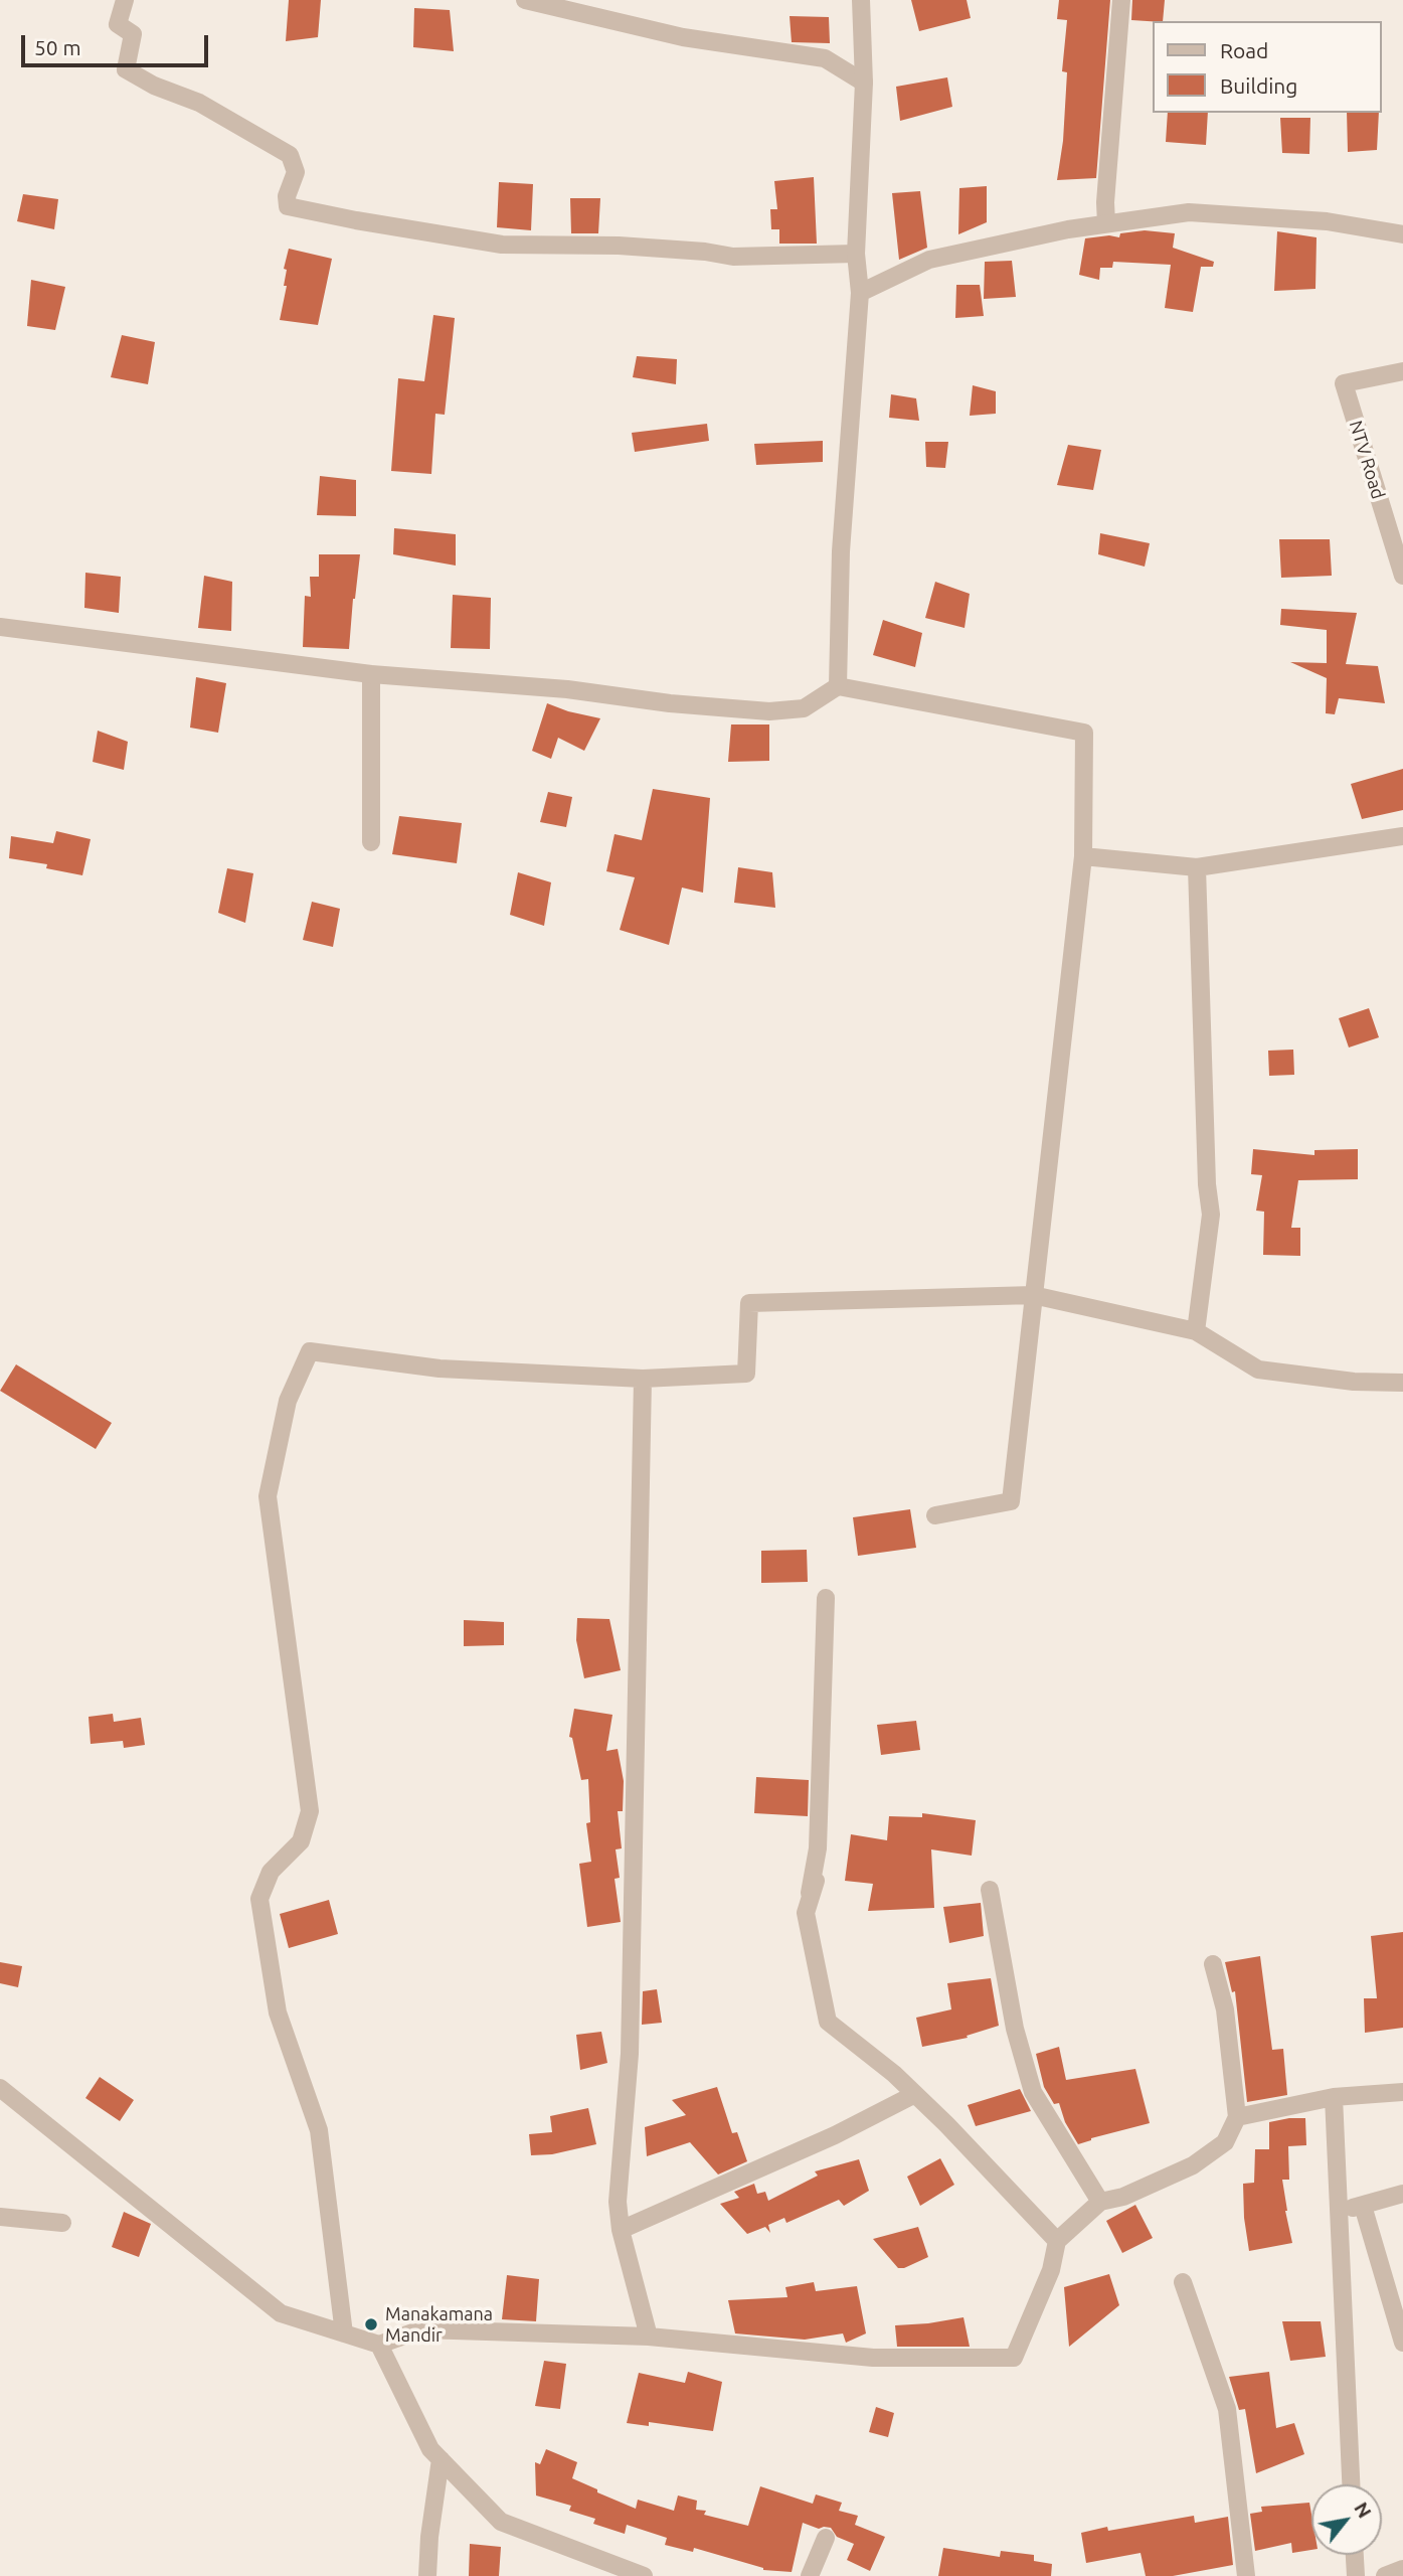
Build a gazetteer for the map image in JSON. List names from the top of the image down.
{
  "streets": {
    "street": ["NTV Road"]
  },
  "places": ["Manakamana Mandir"],
  "legend": ["Road", "Building"],
  "scale_bar": "50 m",
  "north": "top right"
}
